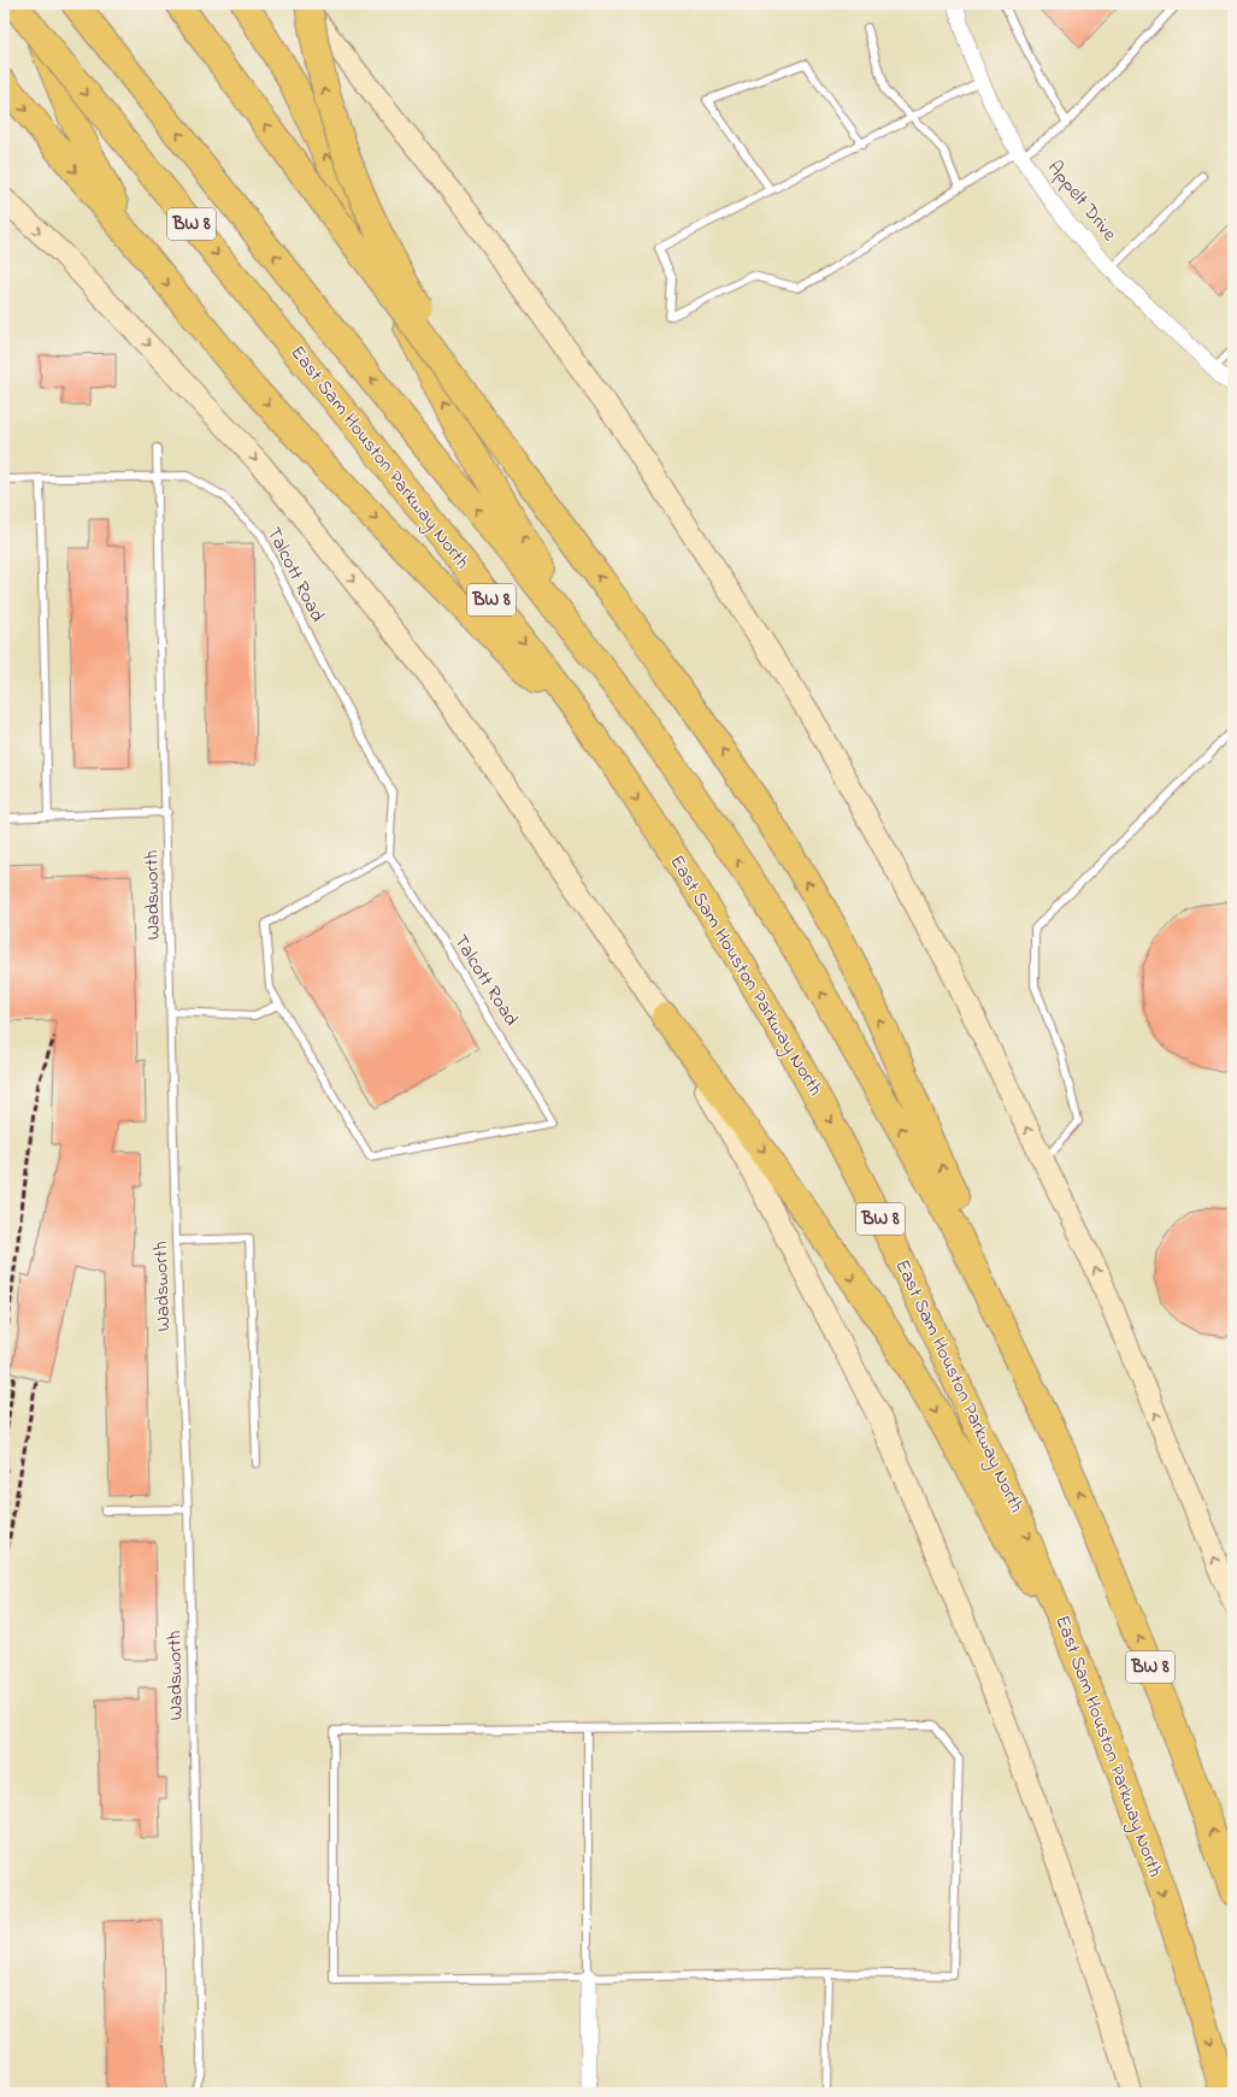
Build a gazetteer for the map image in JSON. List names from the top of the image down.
{
  "streets": {
    "highway": ["BW 8", "East Sam Houston Parkway North"],
    "street": ["Appelt Drive"],
    "lane": ["Talcott Road", "Wadsworth"]
  },
  "crossings": [
    ["Talcott Road", "Wadsworth"]
  ]
}
